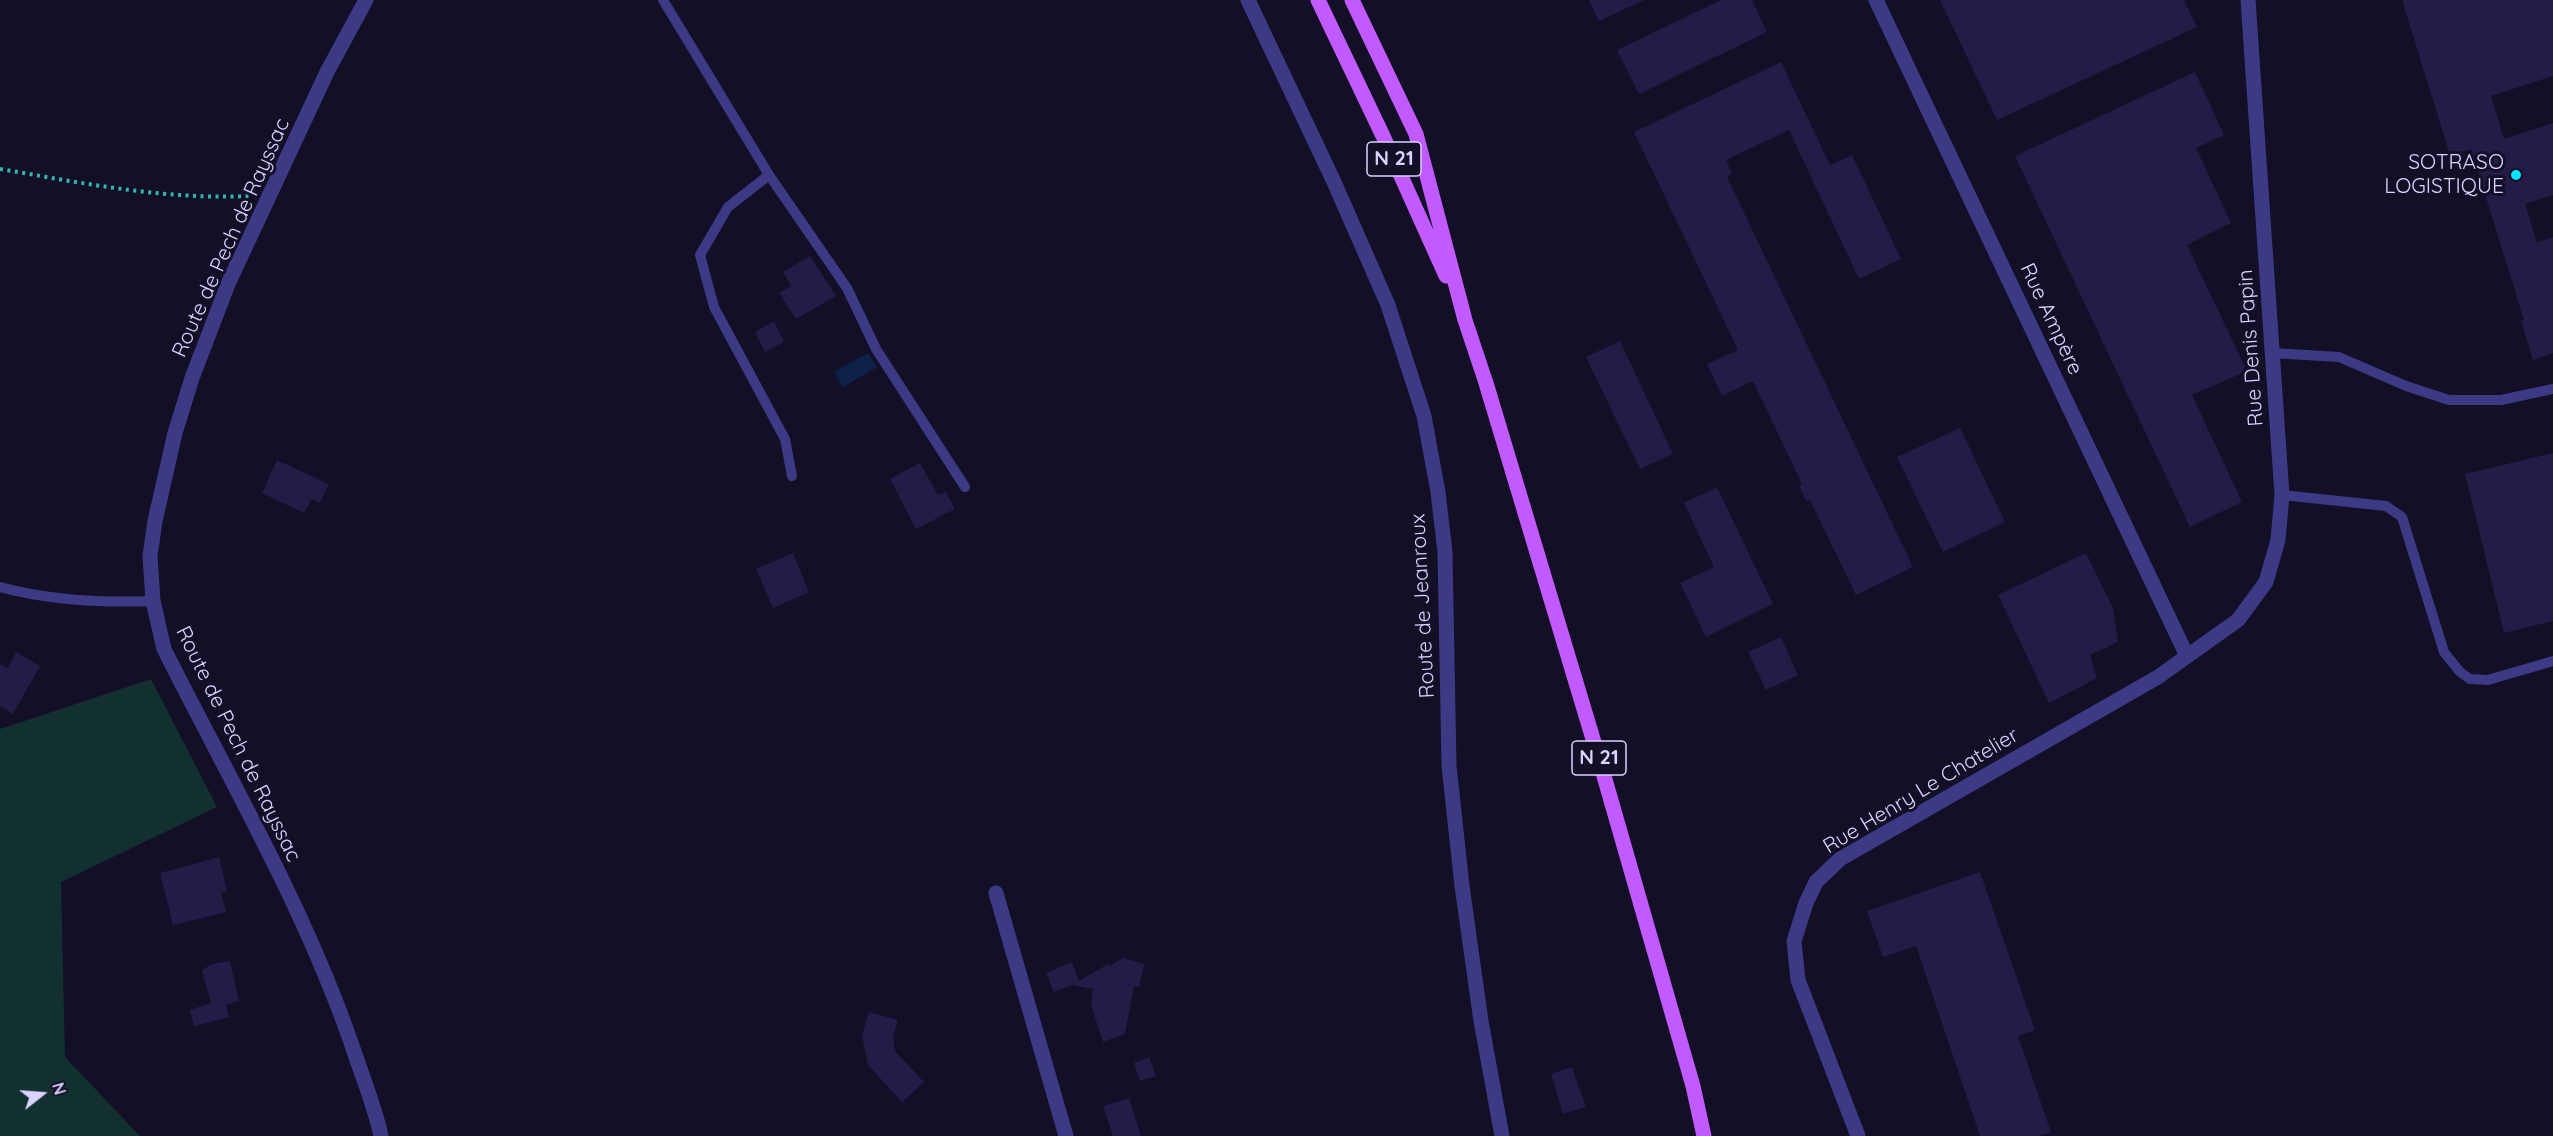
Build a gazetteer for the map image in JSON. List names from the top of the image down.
{
  "streets": {
    "main road": ["N 21"],
    "street": [
      "Route de Pech de Rayssac",
      "Rue Ampère",
      "Rue Denis Papin",
      "Route de Jeanroux",
      "Rue Henry Le Chatelier"
    ]
  },
  "crossings": [
    ["Rue Ampère", "Rue Denis Papin"],
    ["Rue Ampère", "Rue Henry Le Chatelier"],
    ["Rue Denis Papin", "Rue Henry Le Chatelier"]
  ],
  "places": ["SOTRASO LOGISTIQUE"],
  "north": "right"
}
